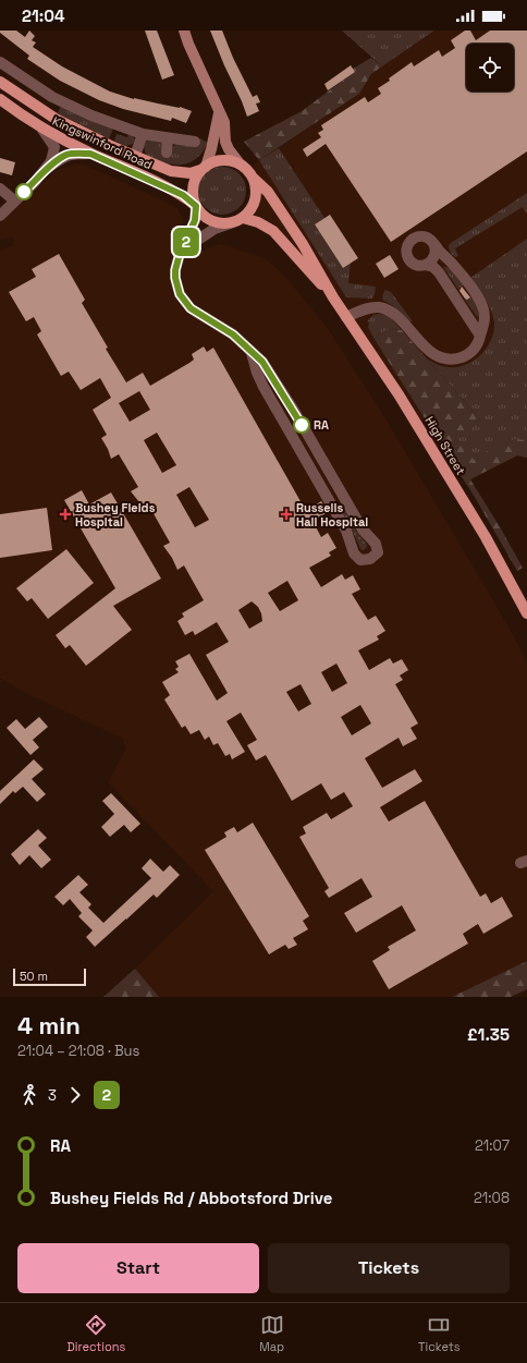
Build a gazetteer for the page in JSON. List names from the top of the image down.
{
  "streets": {
    "main road": ["Kingswinford Road", "High Street"]
  },
  "crossings": [
    ["Kingswinford Road", "High Street"]
  ],
  "places": {
    "other": ["RA"],
    "health": ["Bushey Fields Hospital", "Russells Hall Hospital"]
  },
  "lines": ["bus line 2"],
  "scale_bar": "50 m",
  "page": {
    "status": "21:04",
    "on_map": "2",
    "scale": "50 m",
    "heading": ["4 min", "21:04 – 21:08 · Bus", "£1.35"],
    "legs": ["3", "2"],
    "list": [
      {
        "name": "RA",
        "value": "21:07"
      },
      {
        "name": "Bushey Fields Rd / Abbotsford Drive",
        "value": "21:08"
      }
    ],
    "buttons": ["Start", "Tickets"],
    "tabs": ["Directions", "Map", "Tickets"]
  }
}
